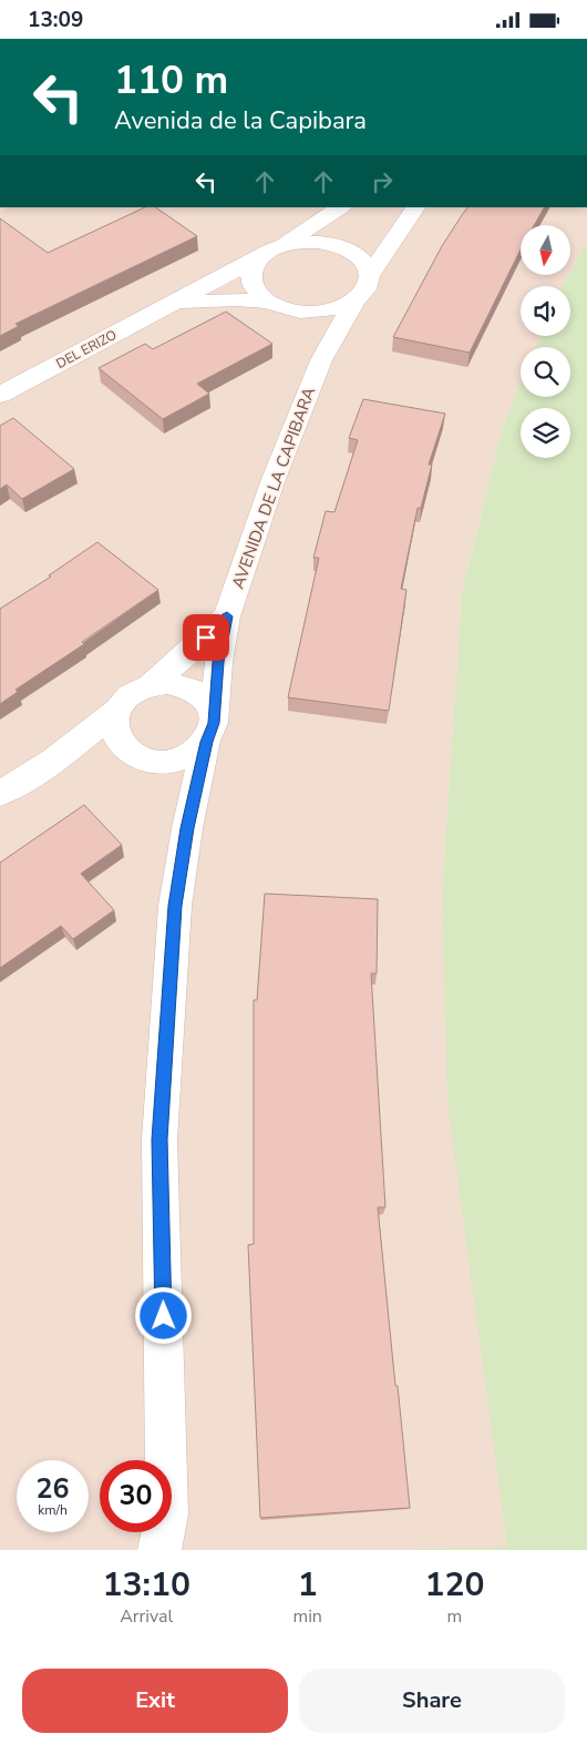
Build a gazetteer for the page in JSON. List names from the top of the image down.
{
  "streets": {
    "street": ["DEL ERIZO", "AVENIDA DE LA CAPIBARA"]
  },
  "crossings": [
    ["DEL ERIZO", "AVENIDA DE LA CAPIBARA"]
  ],
  "north": "bottom",
  "page": {
    "status": "13:09",
    "turn": ["110 m", "Avenida de la Capibara"],
    "speed": "26 km/h",
    "limit": "30",
    "eta": [
      "13:10",
      "Arrival",
      "1",
      "min",
      "120",
      "m"
    ],
    "buttons": ["Exit", "Share"]
  }
}
